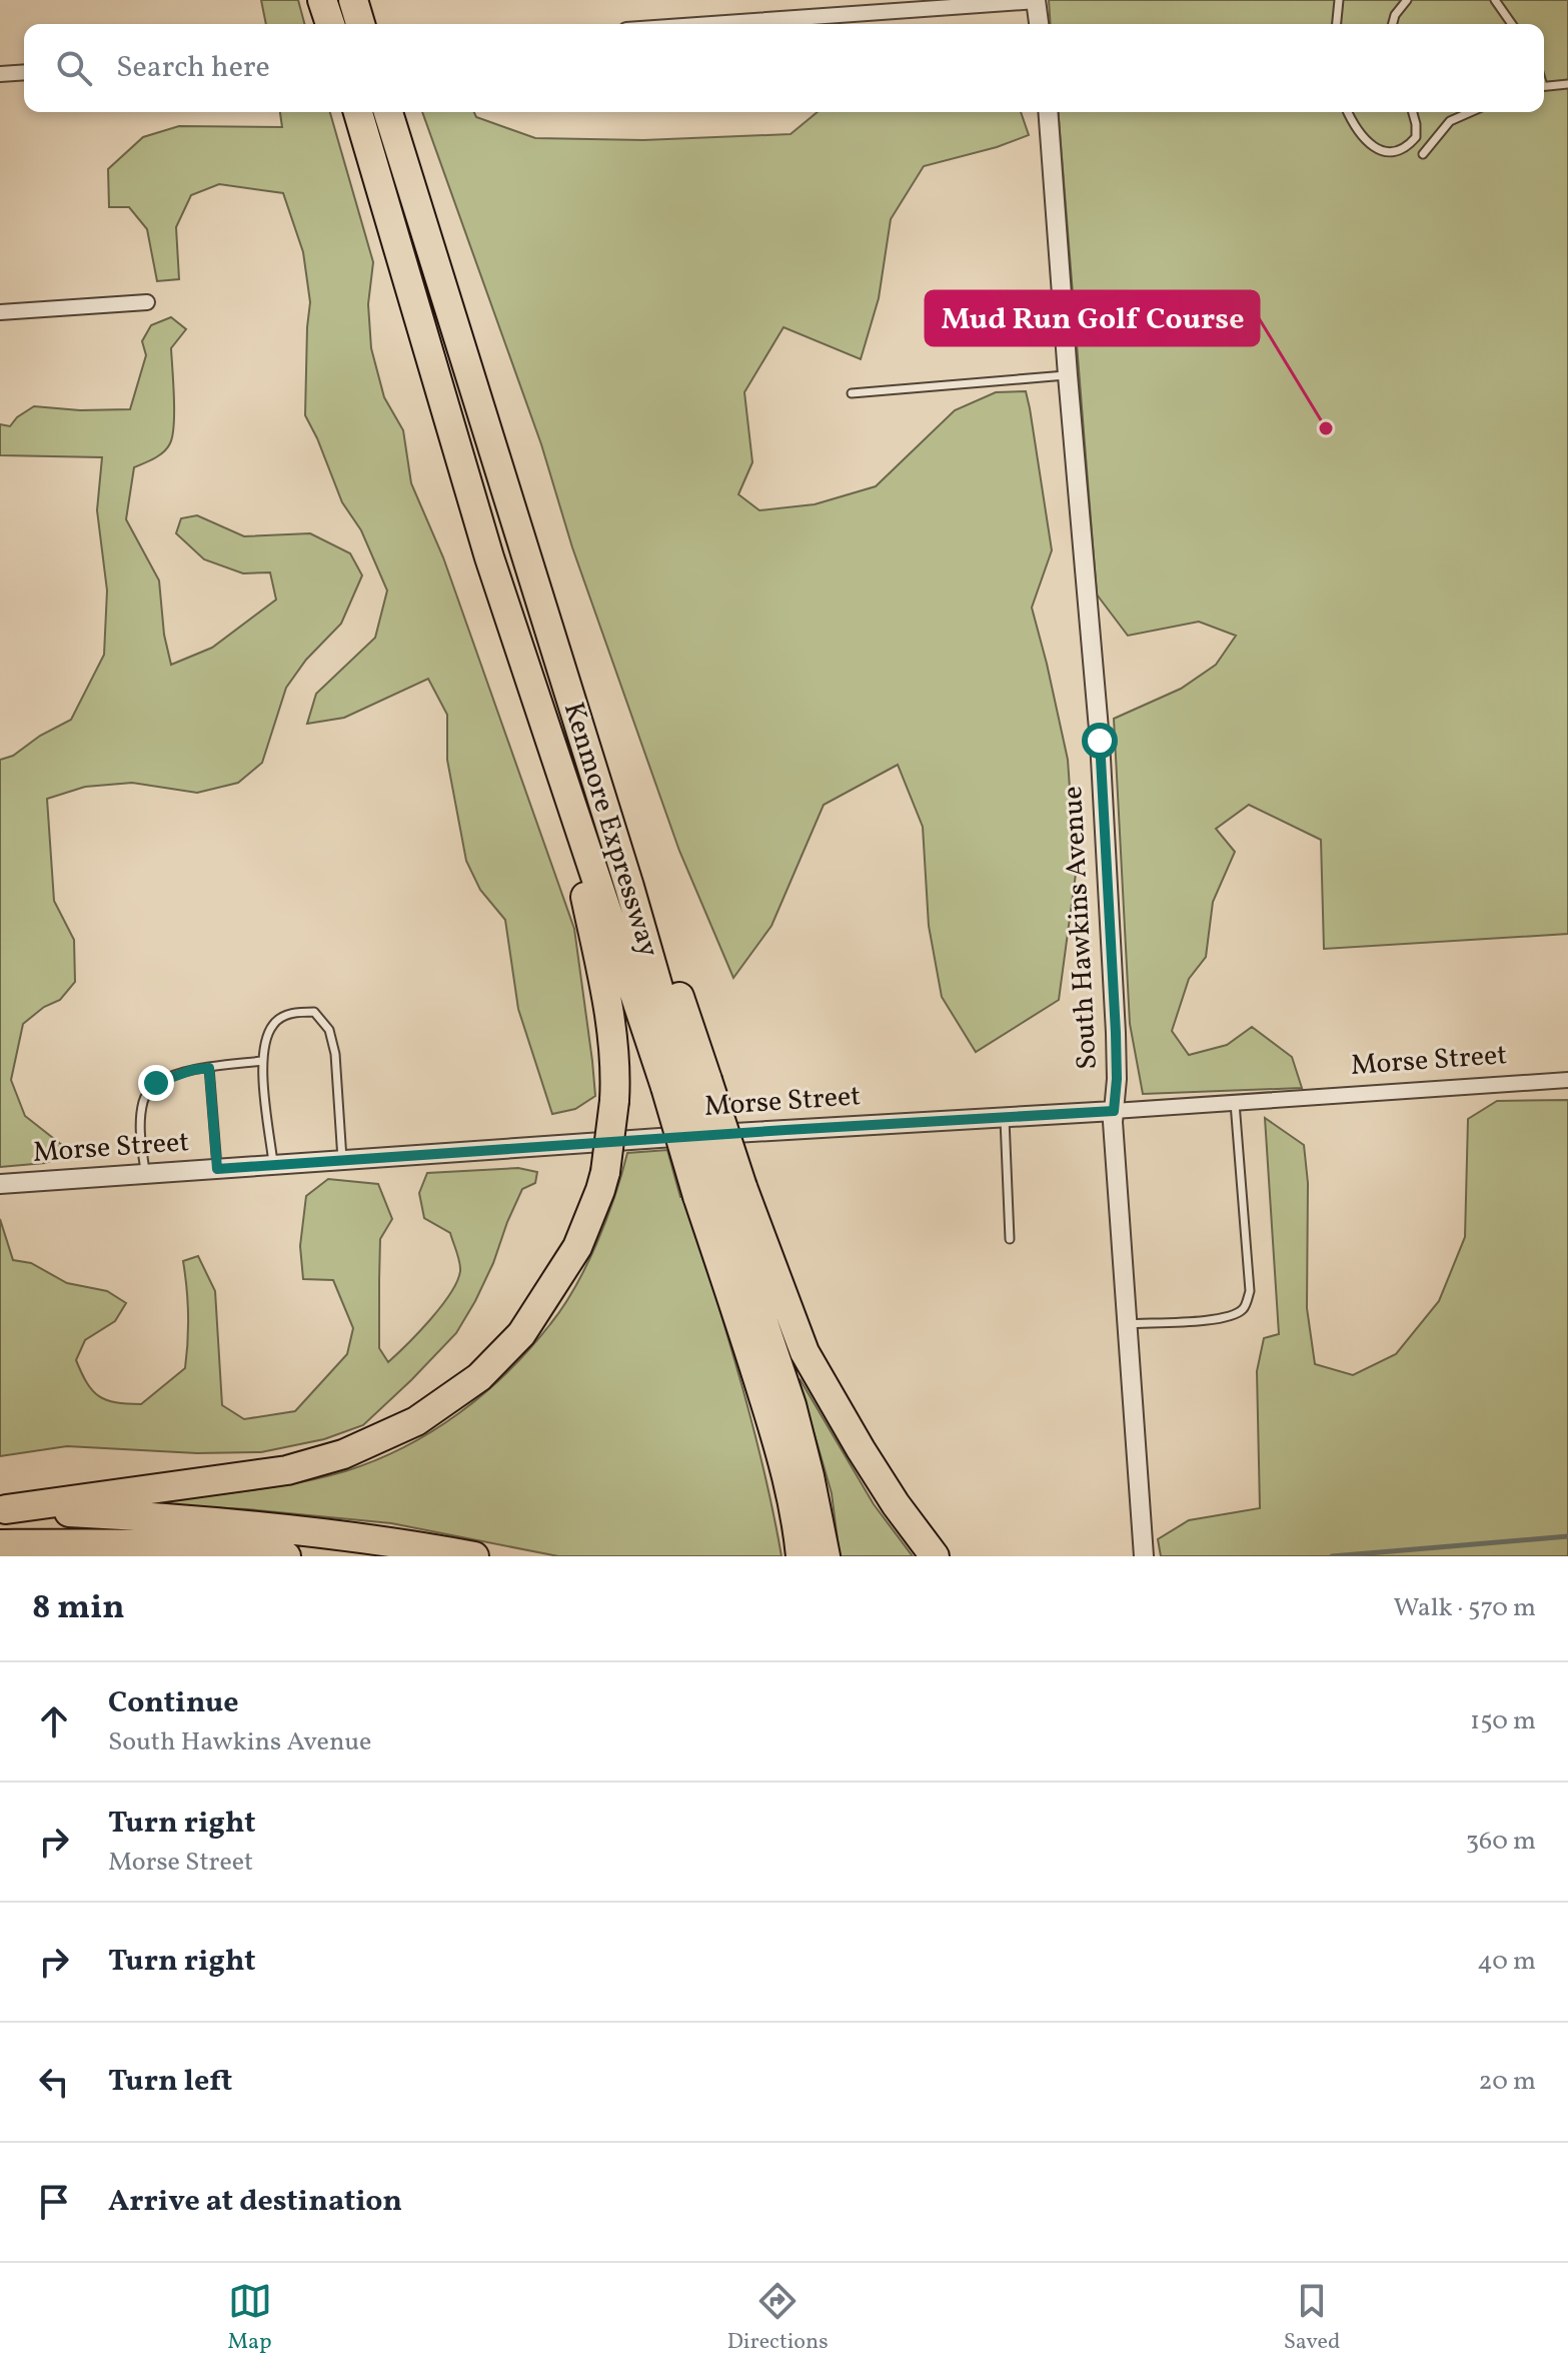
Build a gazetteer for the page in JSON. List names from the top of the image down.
{
  "streets": {
    "highway": ["Kenmore Expressway"],
    "street": ["South Hawkins Avenue", "Morse Street"]
  },
  "crossings": [
    ["South Hawkins Avenue", "Morse Street"]
  ],
  "places": ["Mud Run Golf Course"],
  "page": {
    "search": "Search here",
    "heading": ["8 min", "Walk · 570 m"],
    "list": [
      ["Continue", "South Hawkins Avenue", "150 m"],
      ["Turn right", "Morse Street", "360 m"],
      ["Turn right", "40 m"],
      ["Turn left", "20 m"],
      "Arrive at destination"
    ],
    "nav": ["Map", "Directions", "Saved"]
  }
}
